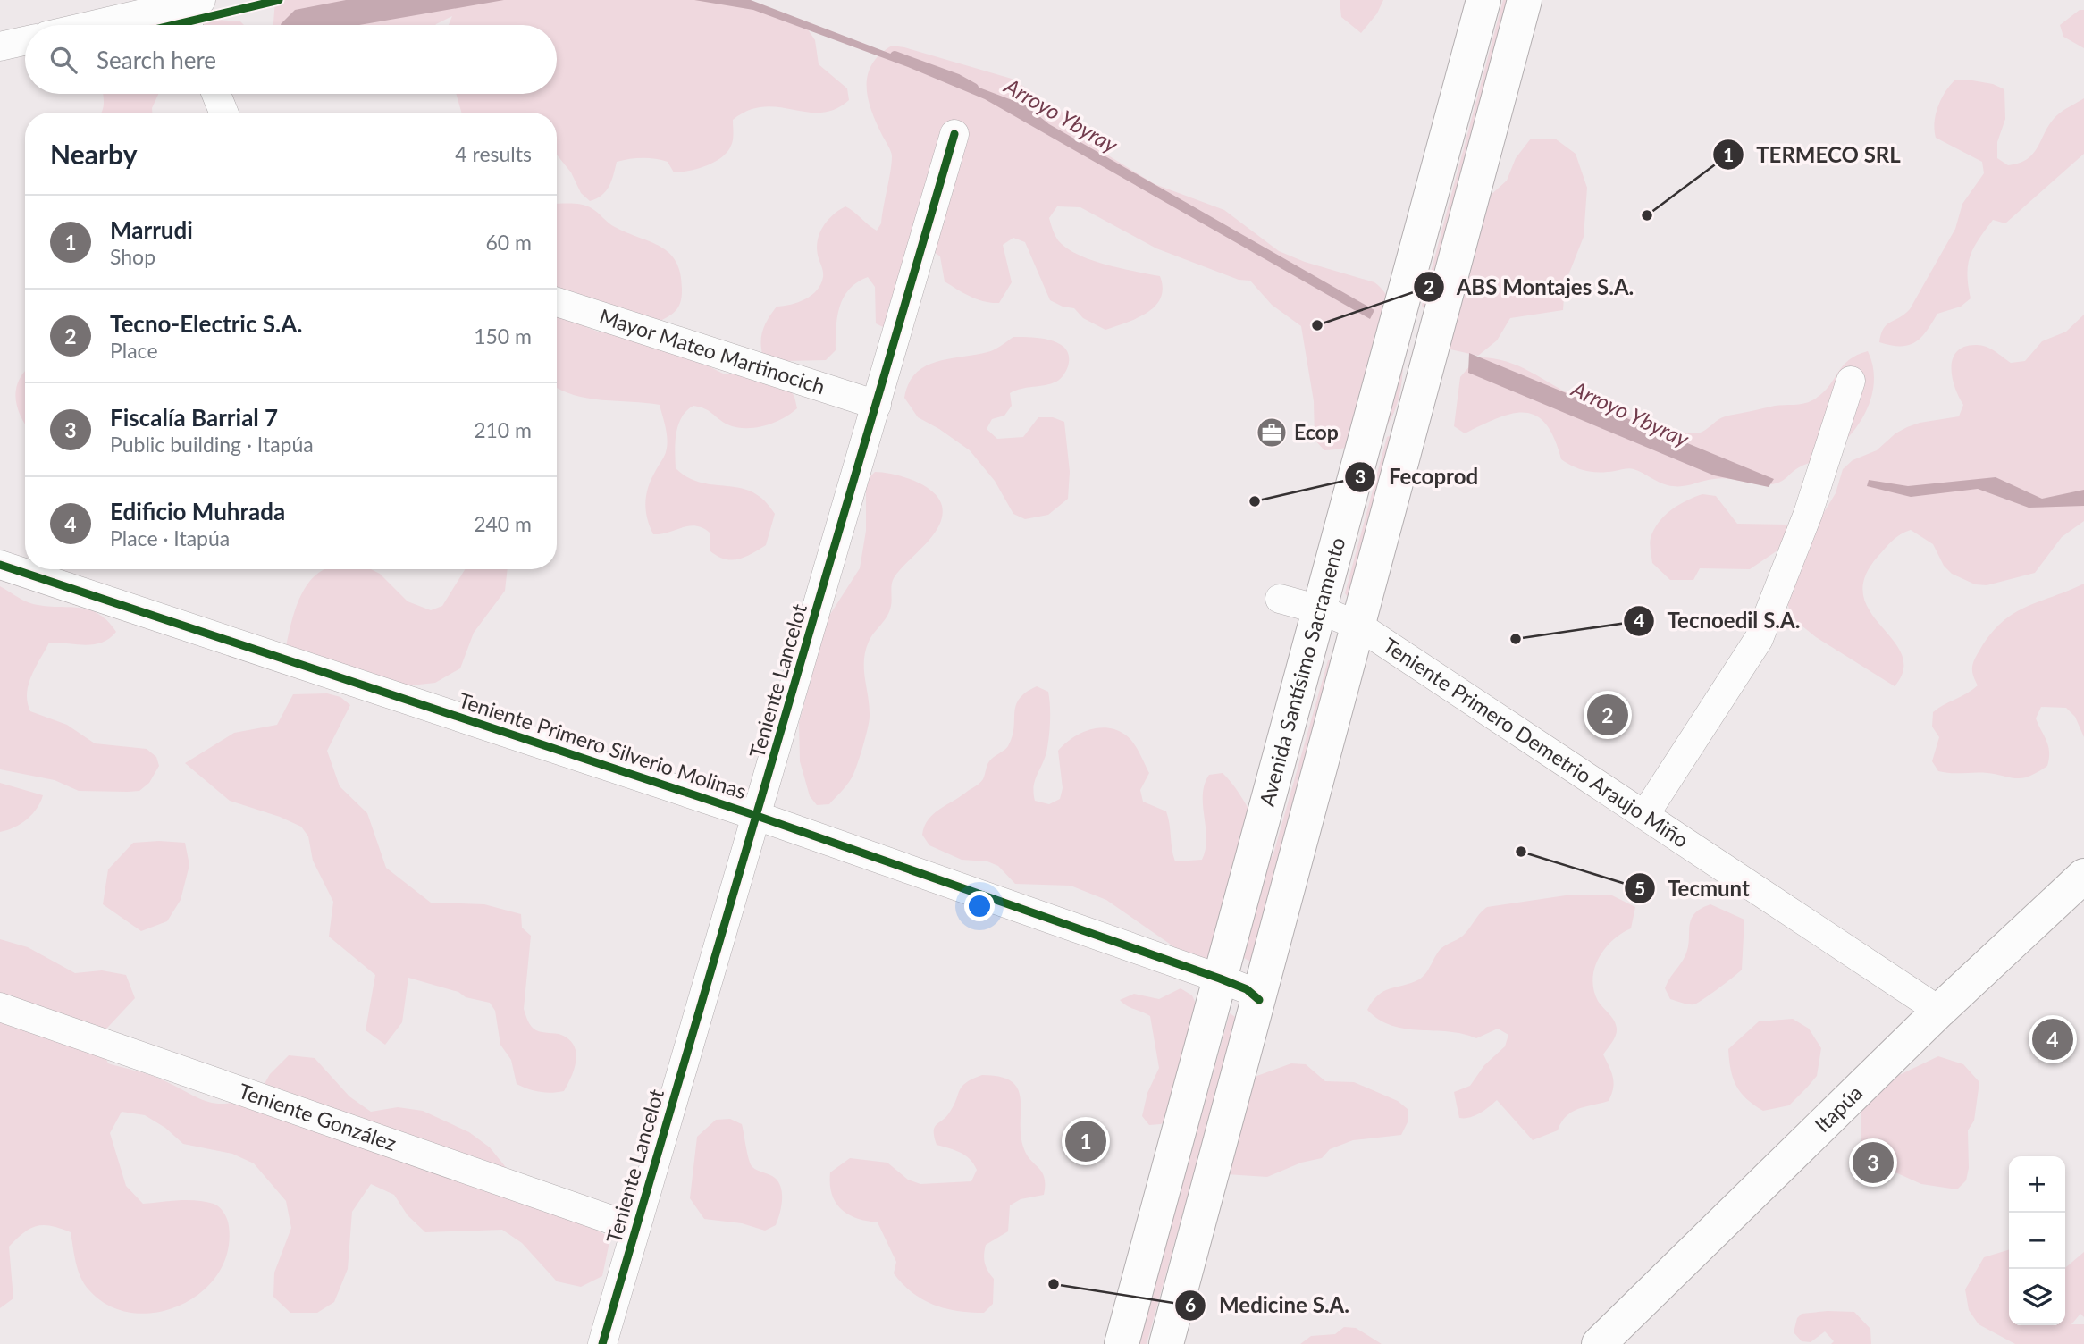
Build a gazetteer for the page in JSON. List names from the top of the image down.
{
  "streets": {
    "main road": ["Avenida Santísimo Sacramento", "Itapúa"],
    "street": [
      "Mayor Mateo Martinocich",
      "Teniente Lancelot",
      "Teniente Primero Demetrio Araujo Miño",
      "Teniente Primero Silverio Molinas",
      "Teniente González"
    ]
  },
  "crossings": [
    ["Mayor Mateo Martinocich", "Teniente Lancelot"],
    ["Avenida Santísimo Sacramento", "Teniente Primero Demetrio Araujo Miño"],
    ["Avenida Santísimo Sacramento", "Teniente Primero Silverio Molinas"],
    ["Teniente Lancelot", "Teniente Primero Silverio Molinas"],
    ["Teniente Lancelot", "Teniente González"],
    ["Teniente Primero Demetrio Araujo Miño", "Itapúa"]
  ],
  "water": ["Arroyo Ybyray"],
  "places": {
    "other": [
      "TERMECO SRL",
      "ABS Montajes S.A.",
      "Fecoprod",
      "Tecnoedil S.A.",
      "Tecmunt",
      "Medicine S.A."
    ],
    "office": ["Ecop"]
  },
  "page": {
    "search": "Search here",
    "heading": ["Nearby", "4 results"],
    "list": [
      {
        "mark": "1",
        "name": "Marrudi",
        "note": "Shop",
        "value": "60 m"
      },
      {
        "mark": "2",
        "name": "Tecno-Electric S.A.",
        "note": "Place",
        "value": "150 m"
      },
      {
        "mark": "3",
        "name": "Fiscalía Barrial 7",
        "note": "Public building · Itapúa",
        "value": "210 m"
      },
      {
        "mark": "4",
        "name": "Edificio Muhrada",
        "note": "Place · Itapúa",
        "value": "240 m"
      }
    ],
    "pins": [
      "2",
      "4",
      "1",
      "3"
    ],
    "map_buttons": ["+", "−"]
  }
}
